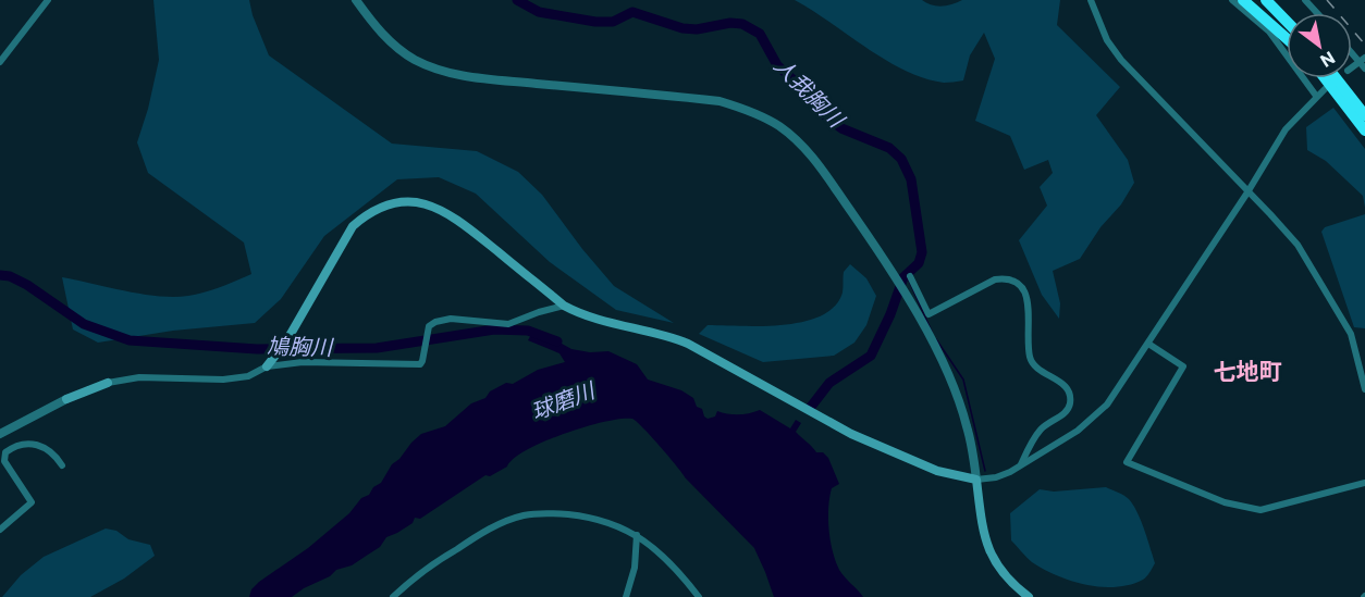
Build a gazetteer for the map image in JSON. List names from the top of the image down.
{
  "districts": ["七地町"],
  "water": ["人我胸川", "鳩胸川", "球磨川"],
  "north": "bottom right"
}
